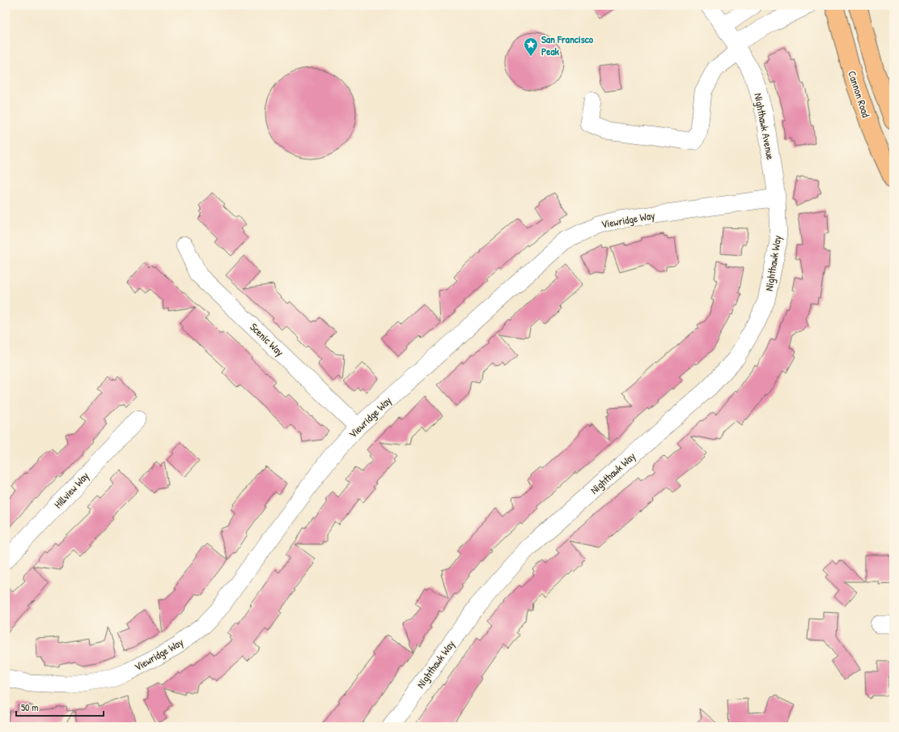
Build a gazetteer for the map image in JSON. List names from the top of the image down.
{
  "streets": {
    "main road": ["Cannon Road"],
    "street": [
      "Nighthawk Avenue",
      "Viewridge Way",
      "Nighthawk Way",
      "Scenic Way",
      "Hillview Way"
    ]
  },
  "crossings": [
    ["Nighthawk Avenue", "Viewridge Way"],
    ["Nighthawk Avenue", "Nighthawk Way"],
    ["Viewridge Way", "Nighthawk Way"],
    ["Viewridge Way", "Scenic Way"]
  ],
  "places": {
    "place": ["San Francisco Peak"]
  },
  "scale_bar": "50 m"
}
